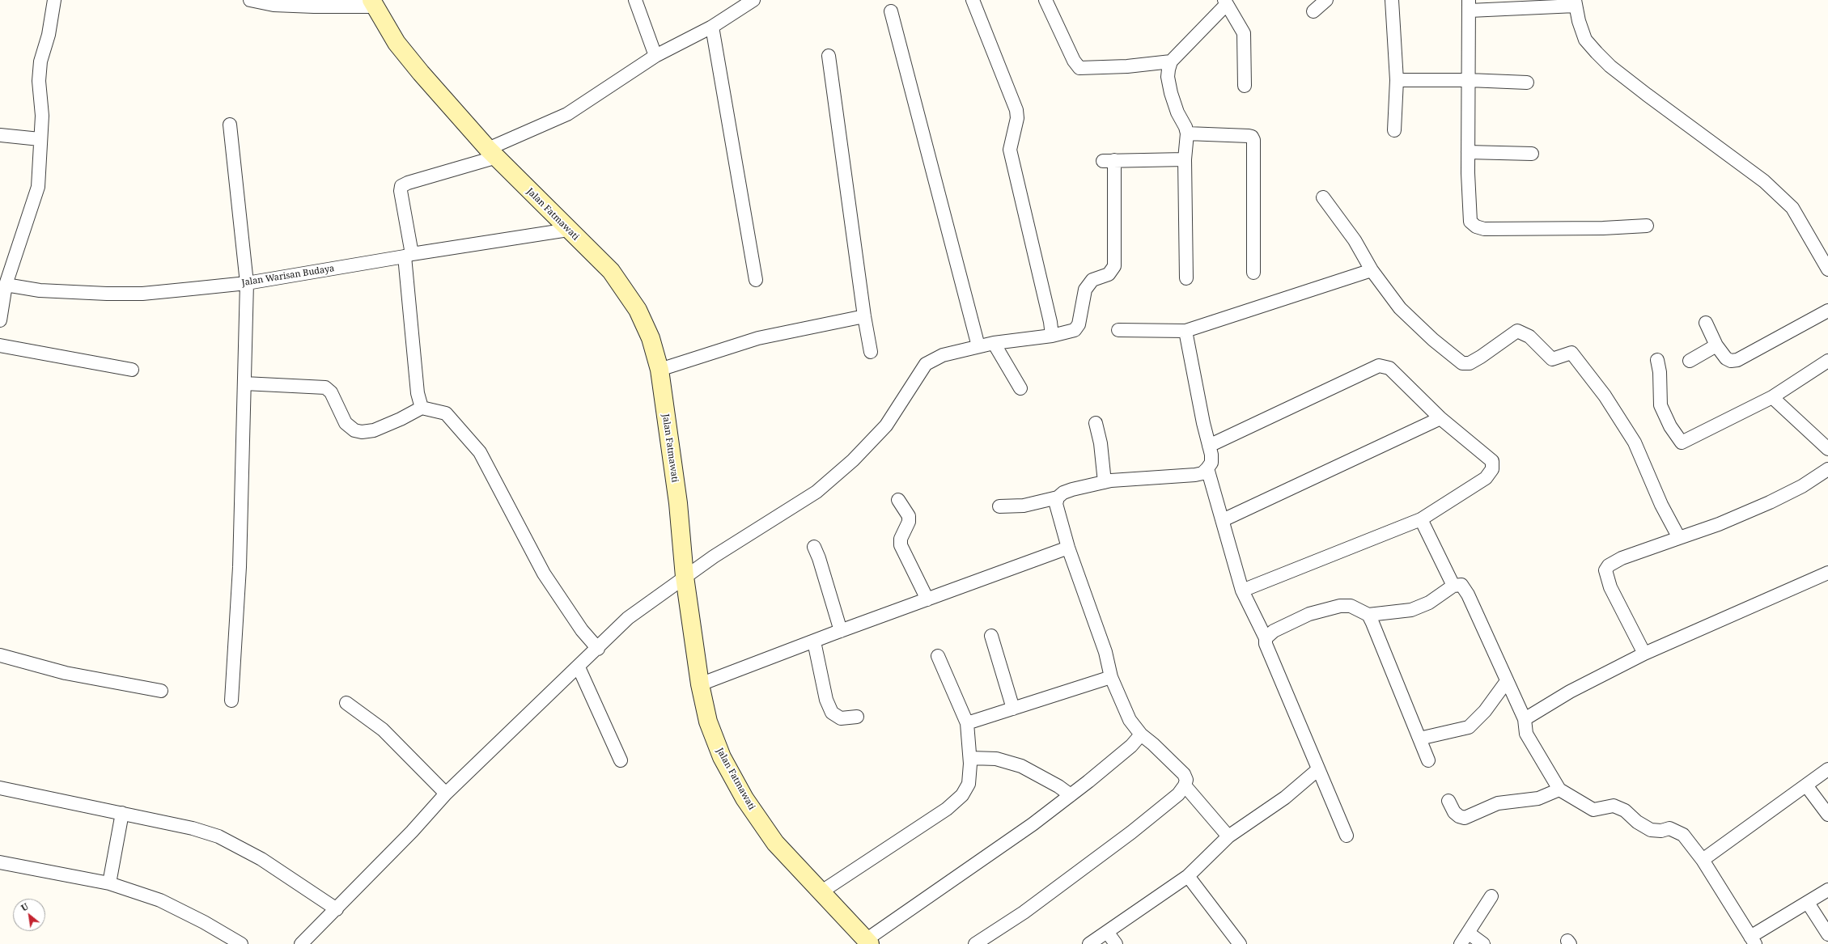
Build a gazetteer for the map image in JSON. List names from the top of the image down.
{
  "streets": {
    "street": ["Jalan Fatmawati", "Jalan Warisan Budaya"]
  },
  "crossings": [
    ["Jalan Fatmawati", "Jalan Warisan Budaya"]
  ],
  "north": "top left"
}
